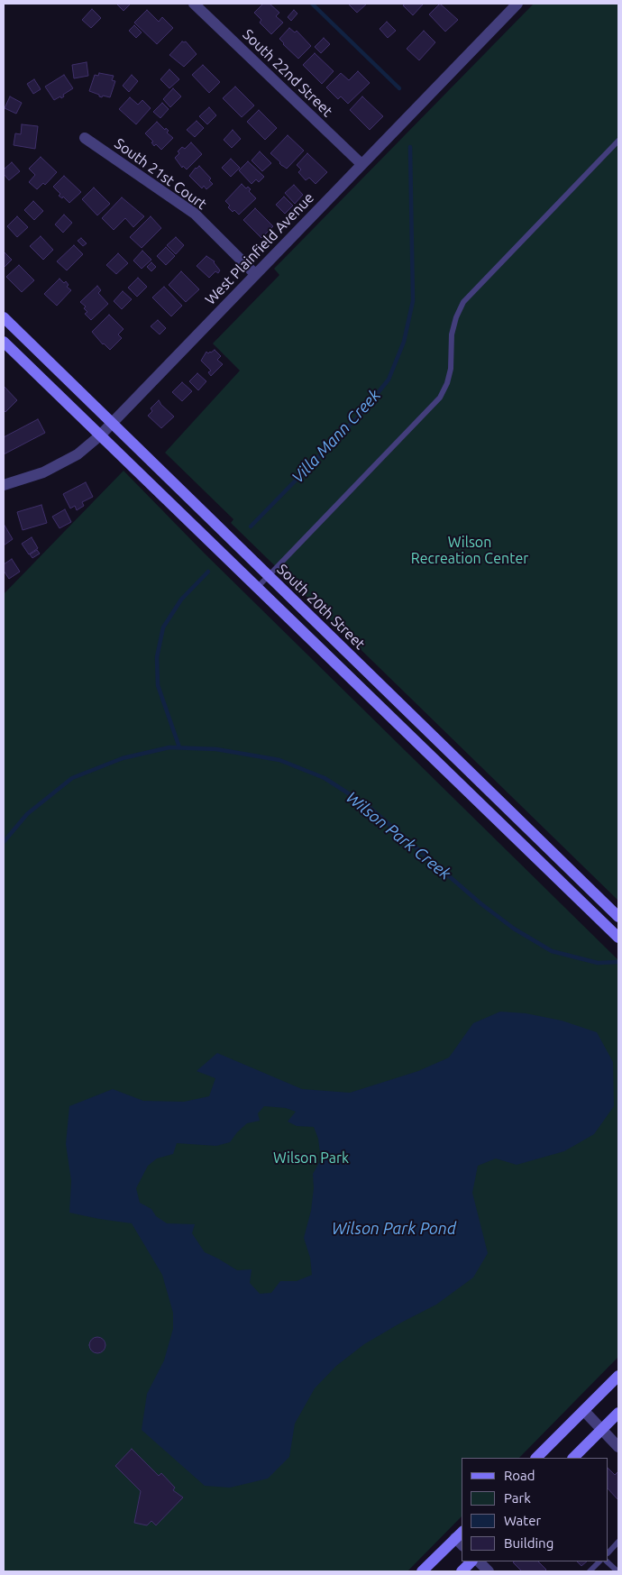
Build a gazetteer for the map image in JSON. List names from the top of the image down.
{
  "streets": {
    "street": [
      "South 22nd Street",
      "South 21st Court",
      "West Plainfield Avenue",
      "South 20th Street"
    ]
  },
  "crossings": [
    ["South 22nd Street", "West Plainfield Avenue"],
    ["South 21st Court", "West Plainfield Avenue"],
    ["West Plainfield Avenue", "South 20th Street"]
  ],
  "water": ["Villa Mann Creek", "Wilson Park Creek", "Wilson Park Pond"],
  "parks": ["Wilson Recreation Center", "Wilson Park"],
  "legend": [
    "Road",
    "Park",
    "Water",
    "Building"
  ]
}
